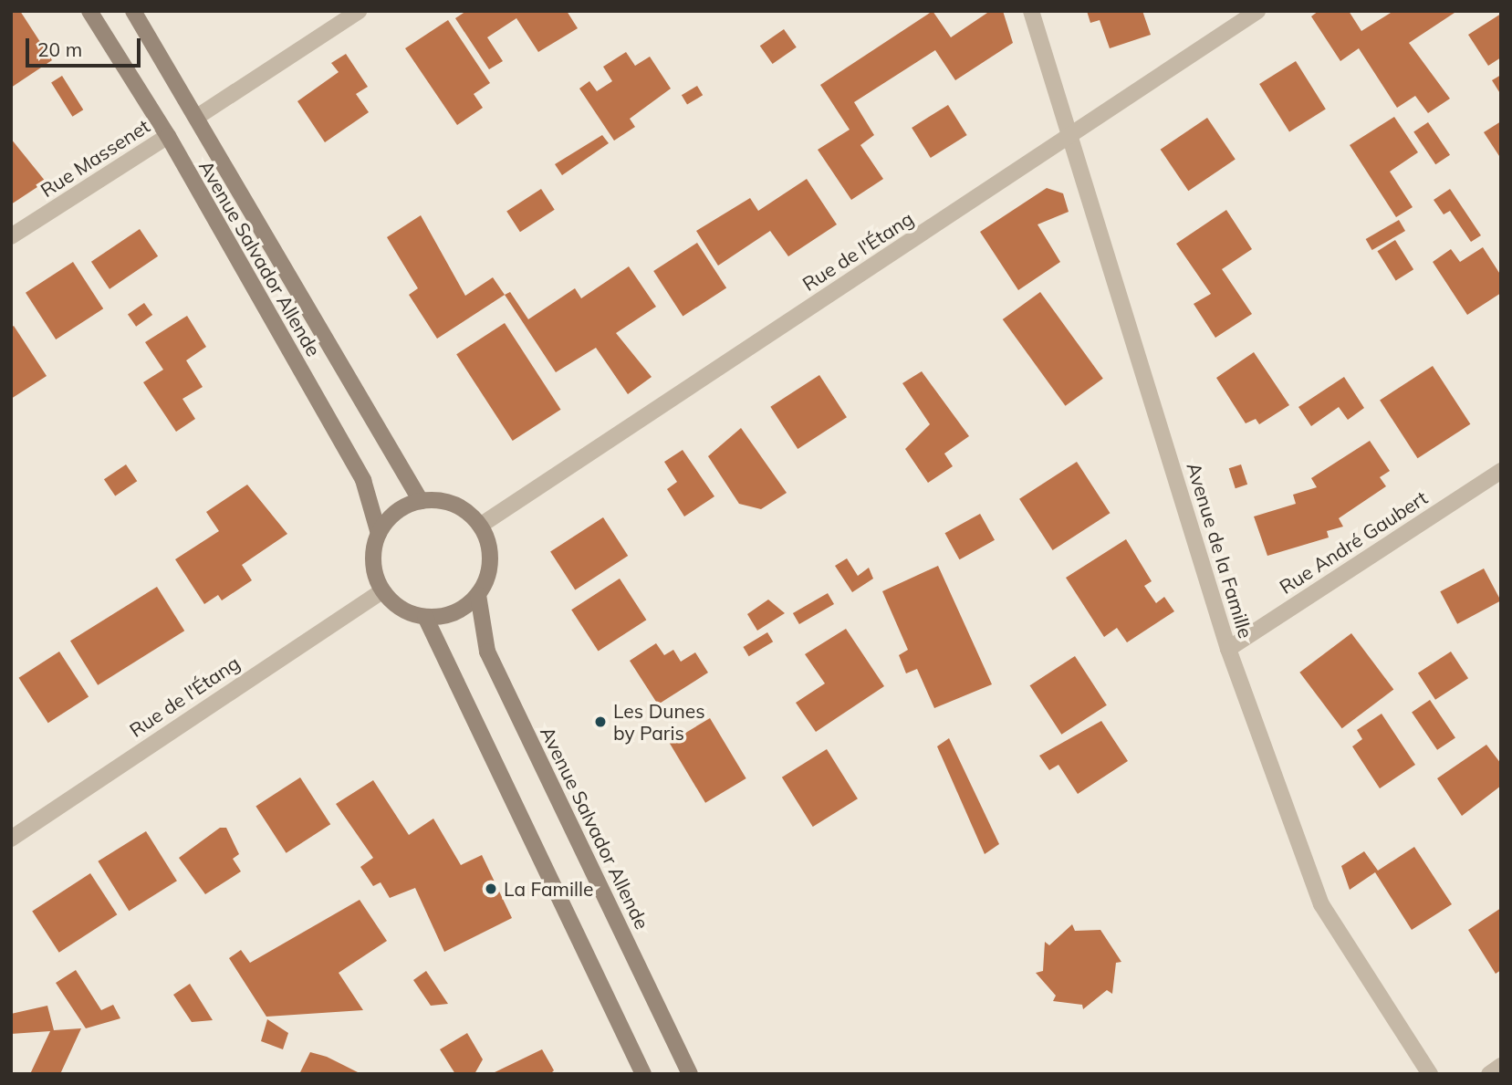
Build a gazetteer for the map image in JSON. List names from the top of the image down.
{
  "streets": {
    "main road": ["Avenue Salvador Allende"],
    "street": [
      "Rue Massenet",
      "Rue de l'Étang",
      "Rue André Gaubert",
      "Avenue de la Famille"
    ]
  },
  "crossings": [
    ["Rue Massenet", "Avenue Salvador Allende"],
    ["Rue de l'Étang", "Avenue Salvador Allende"],
    ["Rue de l'Étang", "Avenue de la Famille"],
    ["Rue André Gaubert", "Avenue de la Famille"]
  ],
  "places": ["Les Dunes by Paris", "La Famille"],
  "scale_bar": "20 m"
}
